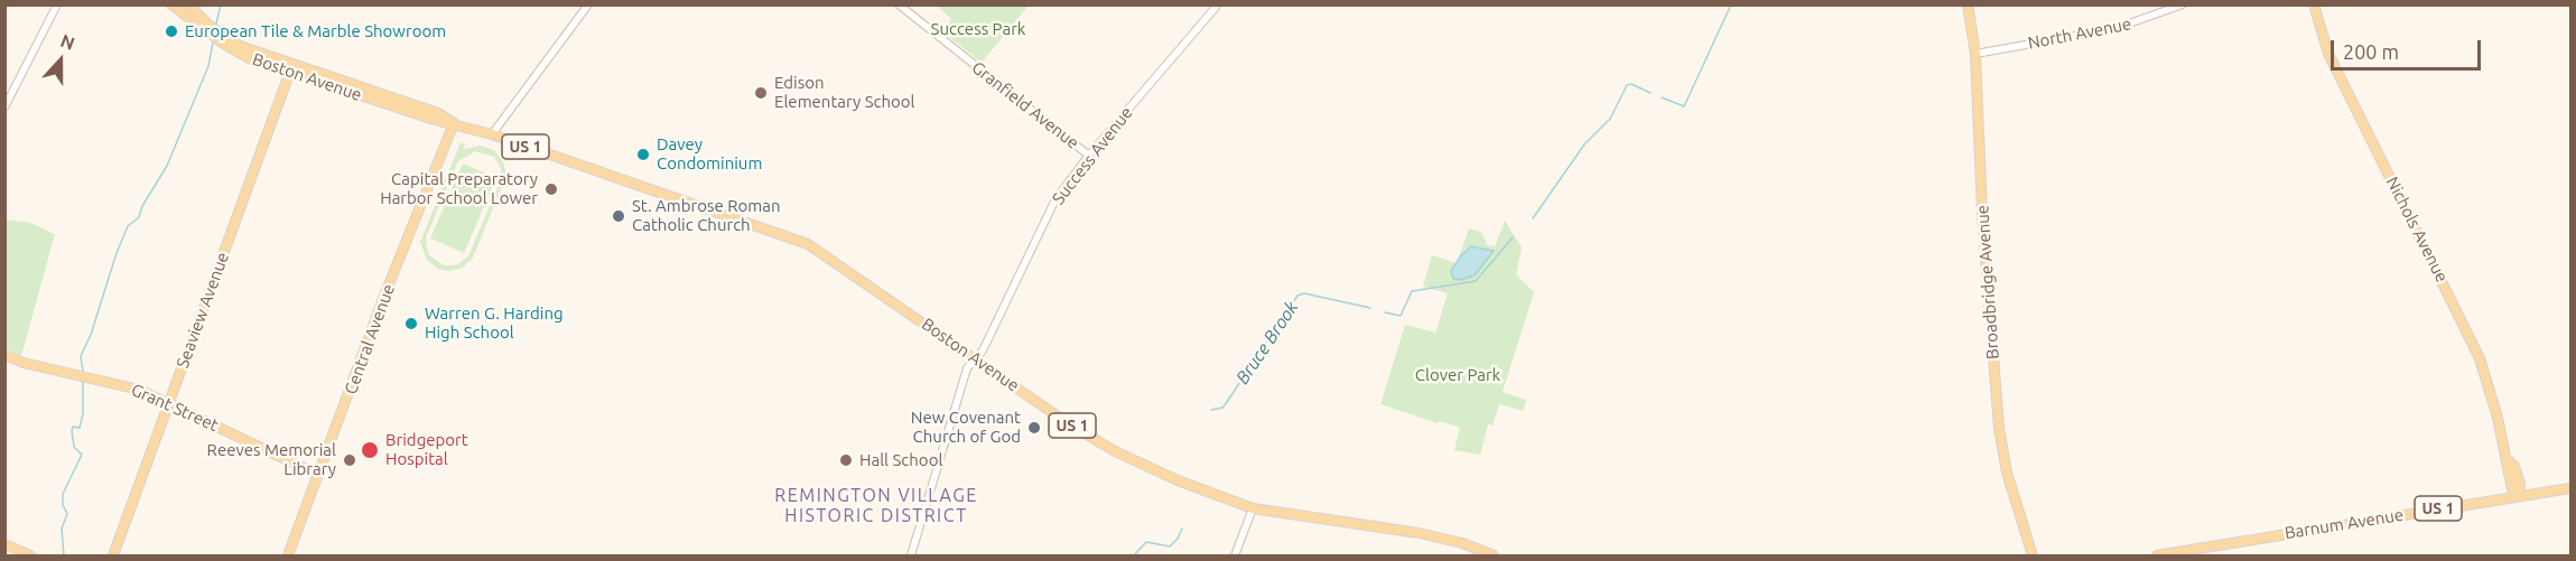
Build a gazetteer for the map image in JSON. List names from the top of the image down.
{
  "streets": {
    "main road": [
      "Boston Avenue",
      "US 1",
      "Nichols Avenue",
      "Broadbridge Avenue",
      "Seaview Avenue",
      "Central Avenue",
      "Grant Street",
      "Barnum Avenue"
    ],
    "street": ["North Avenue", "Granfield Avenue", "Success Avenue"]
  },
  "crossings": [
    ["North Avenue", "Broadbridge Avenue"],
    ["Boston Avenue", "Success Avenue"],
    ["Boston Avenue", "Seaview Avenue"],
    ["Boston Avenue", "Central Avenue"],
    ["Granfield Avenue", "Success Avenue"],
    ["Nichols Avenue", "Barnum Avenue"],
    ["Seaview Avenue", "Grant Street"],
    ["Central Avenue", "Grant Street"]
  ],
  "districts": ["REMINGTON VILLAGE HISTORIC DISTRICT"],
  "water": ["Bruce Brook"],
  "parks": ["Success Park", "Clover Park"],
  "places": [
    "European Tile & Marble Showroom",
    "Edison Elementary School",
    "Davey Condominium",
    "Capital Preparatory Harbor School Lower",
    "St. Ambrose Roman Catholic Church",
    "Warren G. Harding High School",
    "New Covenant Church of God",
    "Bridgeport Hospital",
    "Reeves Memorial Library",
    "Hall School"
  ],
  "scale_bar": "200 m",
  "north": "top"
}
